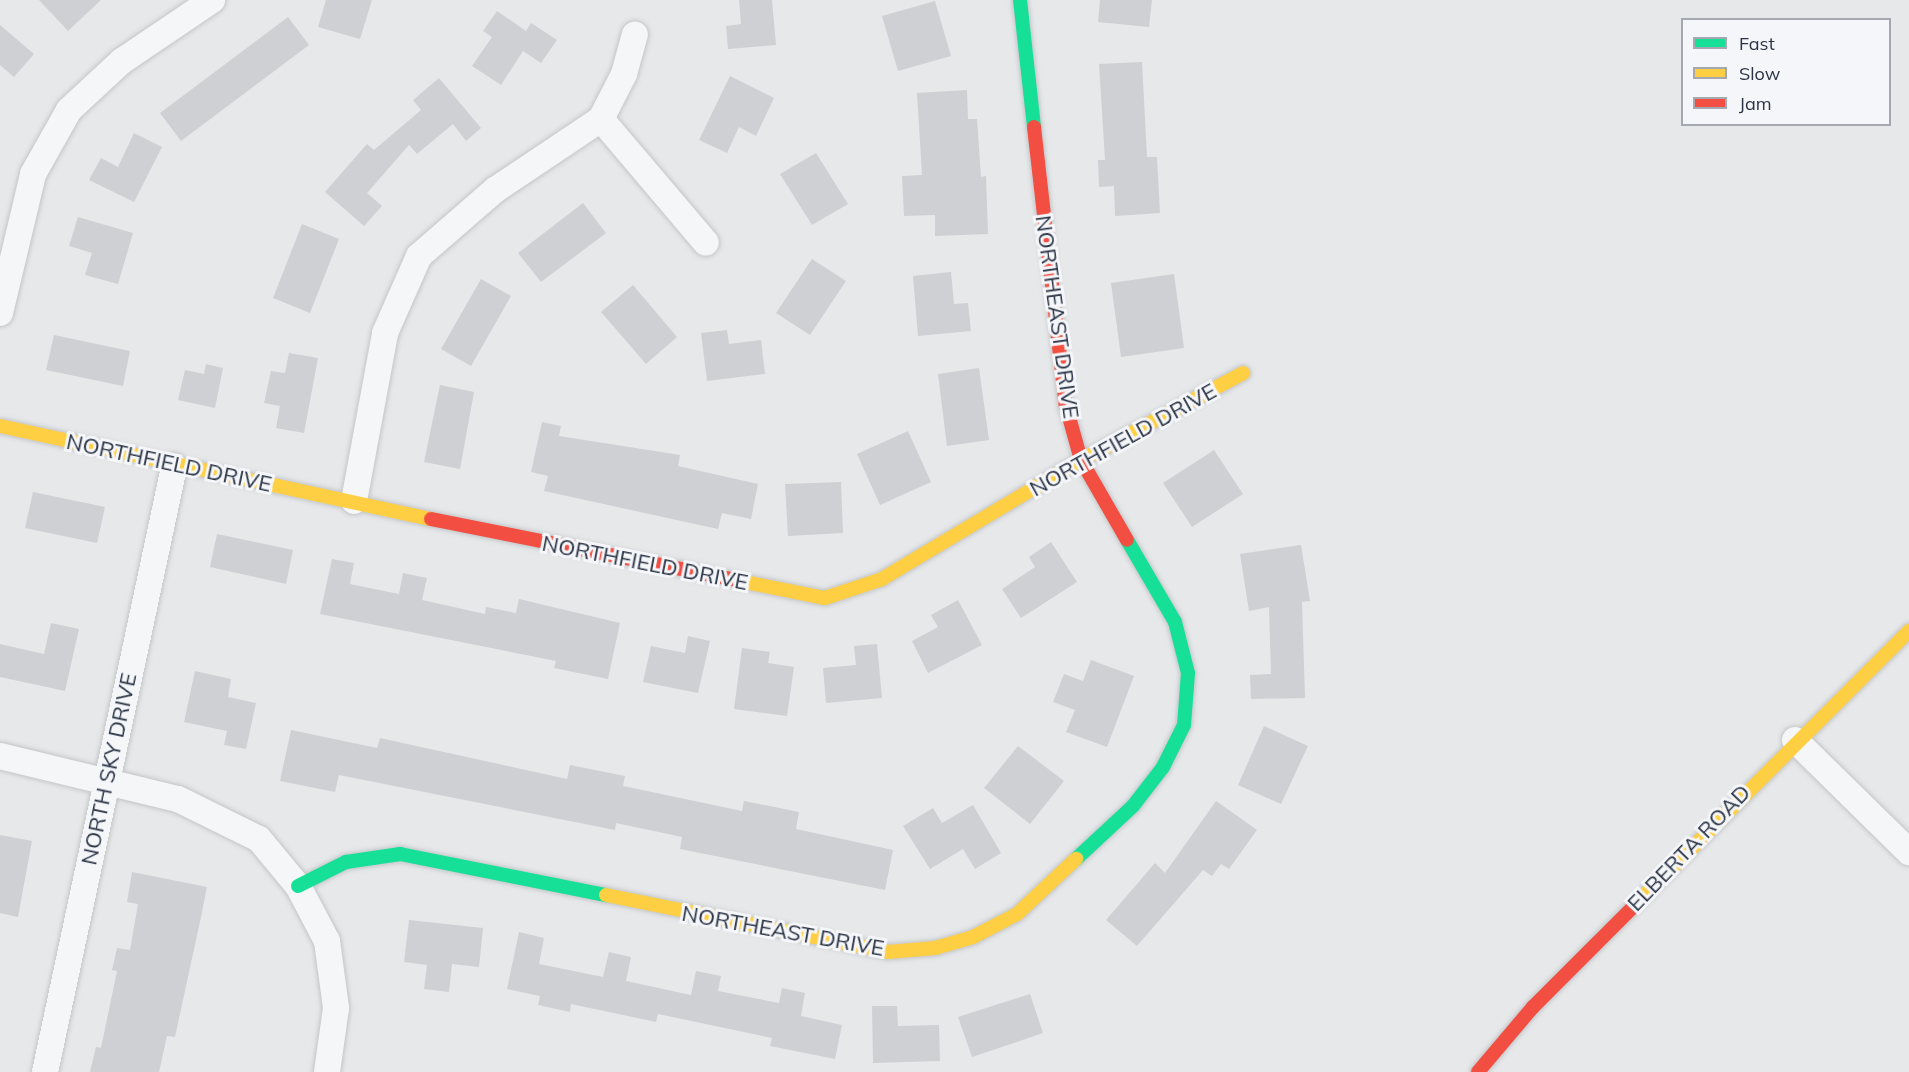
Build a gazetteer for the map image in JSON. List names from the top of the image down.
{
  "streets": {
    "street": [
      "NORTHEAST DRIVE",
      "NORTHFIELD DRIVE",
      "NORTH SKY DRIVE",
      "ELBERTA ROAD"
    ]
  },
  "crossings": [
    ["NORTHEAST DRIVE", "NORTHFIELD DRIVE"],
    ["NORTHFIELD DRIVE", "NORTH SKY DRIVE"]
  ],
  "legend": ["Fast", "Slow", "Jam"]
}
